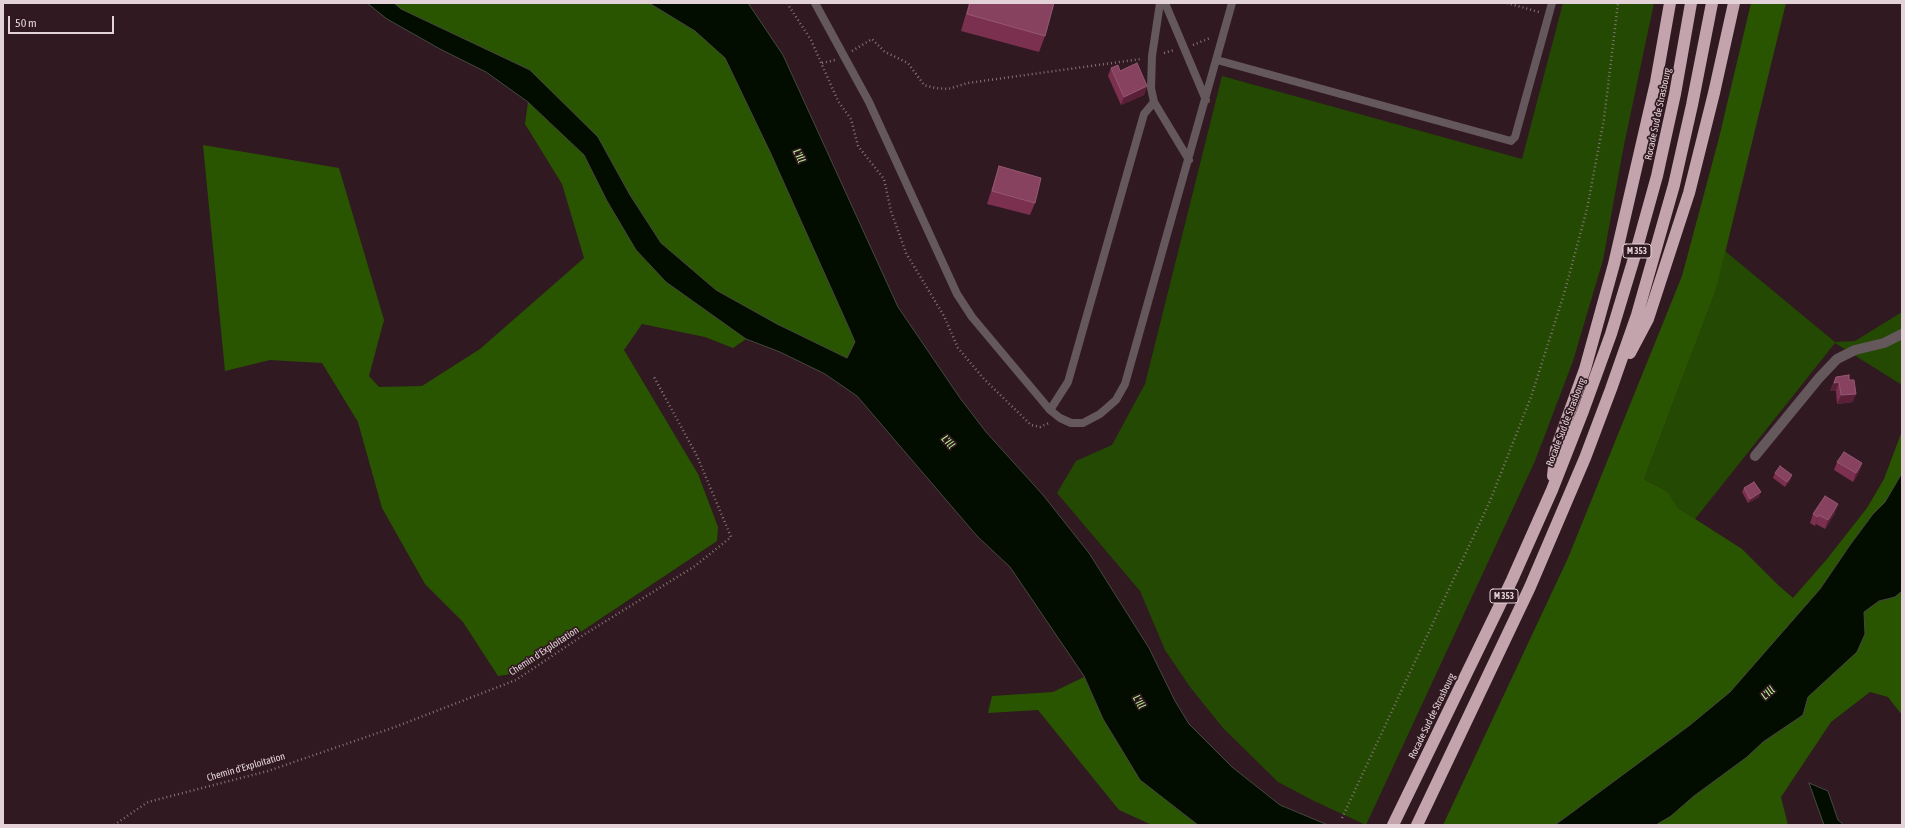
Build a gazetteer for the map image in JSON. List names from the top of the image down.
{
  "streets": {
    "highway": ["Rocade Sud de Strasbourg", "M 353"],
    "path": ["Chemin d'Exploitation"]
  },
  "water": ["L'Ill"],
  "scale_bar": "50 m"
}
